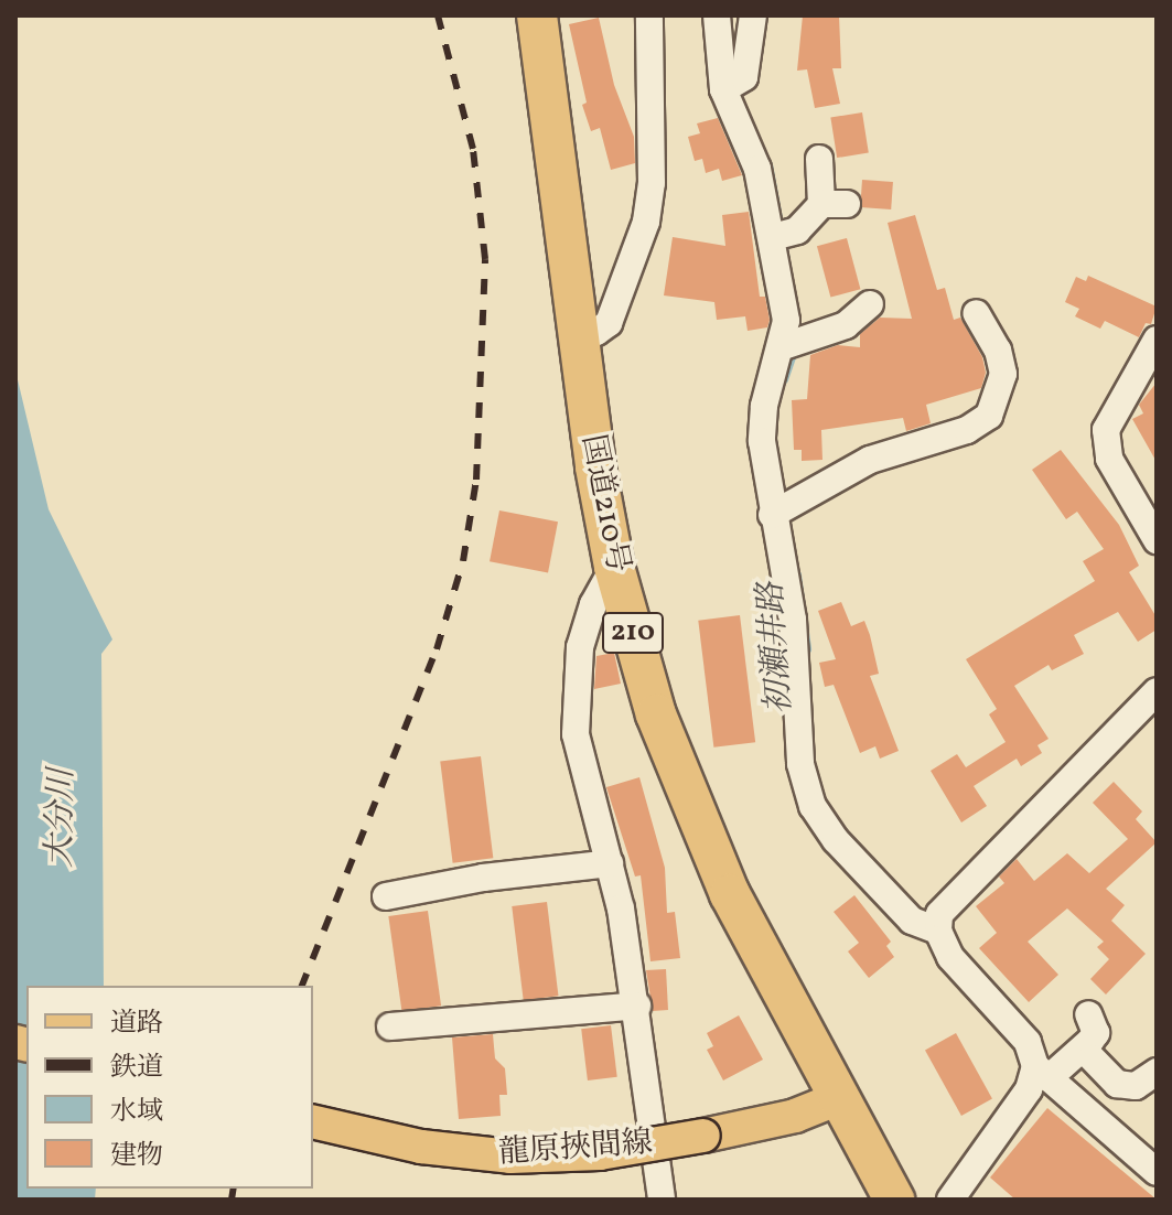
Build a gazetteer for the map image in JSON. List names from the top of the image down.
{
  "streets": {
    "highway": ["国道210号", "210"],
    "main road": ["龍原挾間線"]
  },
  "crossings": [
    ["国道210号", "龍原挾間線"]
  ],
  "water": ["初瀬井路", "大分川"],
  "legend": [
    "道路",
    "鉄道",
    "水域",
    "建物"
  ]
}
